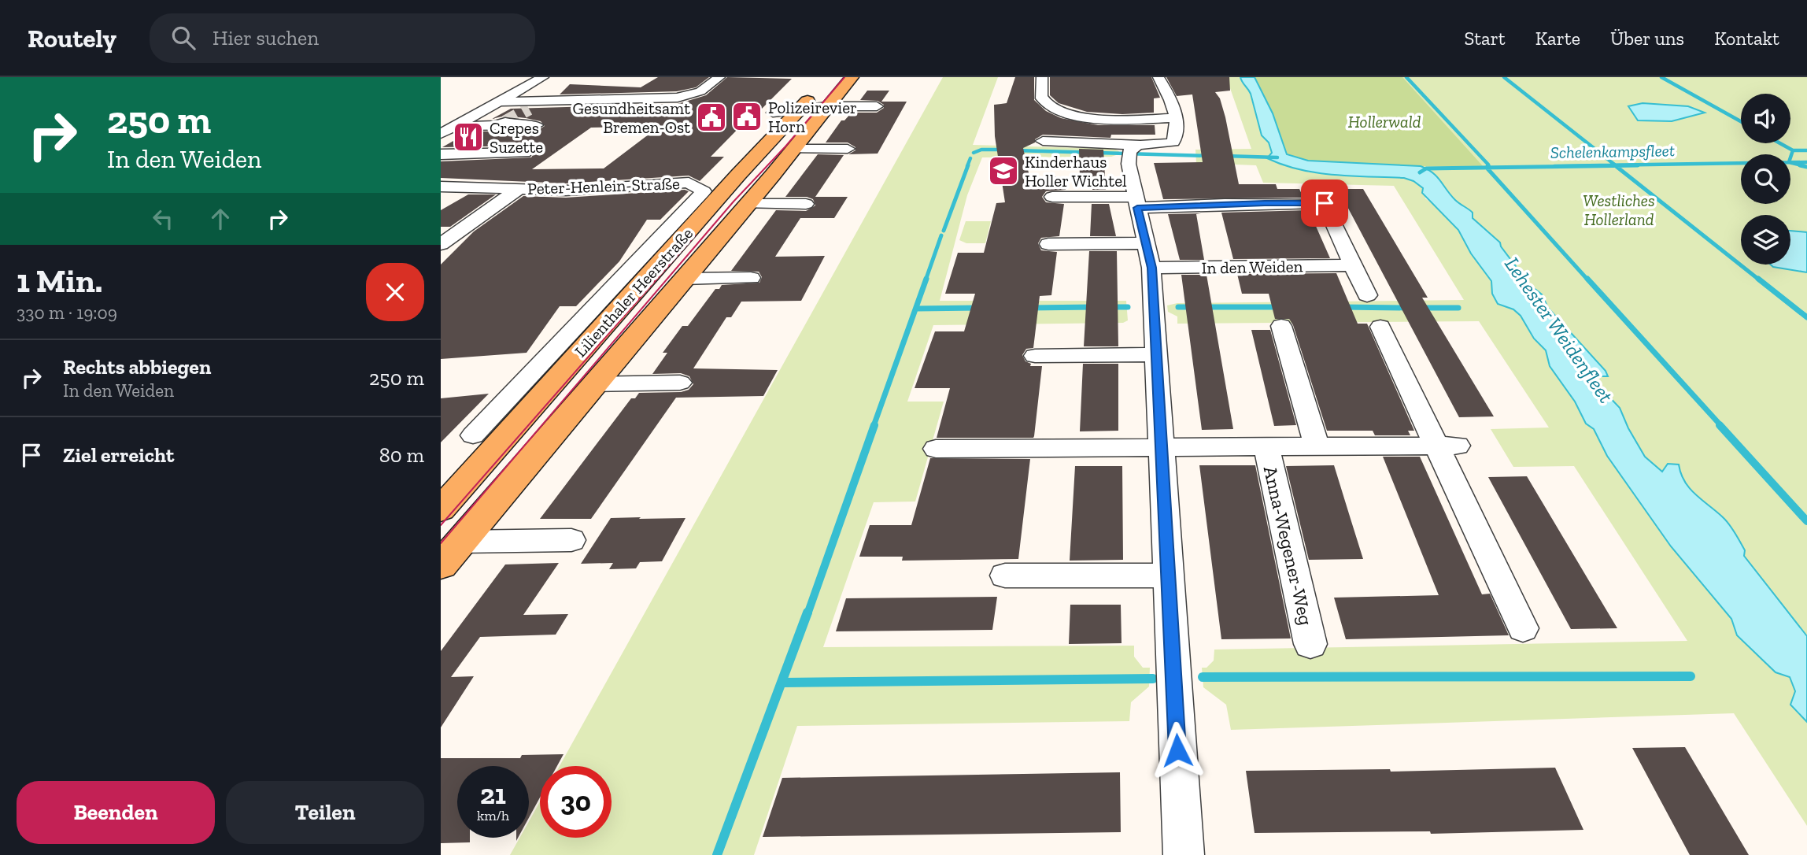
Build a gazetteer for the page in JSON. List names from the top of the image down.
{
  "streets": {
    "main road": ["Lilienthaler Heerstraße"],
    "street": ["Peter-Henlein-Straße", "In den Weiden", "Anna-Wegener-Weg"]
  },
  "water": ["Schelenkampsfleet", "Lehester Weidenfleet"],
  "parks": ["Hollerwald", "Westliches Hollerland"],
  "places": {
    "public building": ["Polizeirevier Horn", "Gesundheitsamt Bremen-Ost"],
    "restaurant": ["Crepes Suzette"],
    "school or university": ["Kinderhaus Holler Wichtel"]
  },
  "page": {
    "header": "Routely",
    "search": "Hier suchen",
    "nav": [
      "Start",
      "Karte",
      "Über uns",
      "Kontakt"
    ],
    "turn": ["250 m", "In den Weiden"],
    "heading": ["1 Min.", "330 m · 19:09"],
    "list": [
      {
        "name": "Rechts abbiegen",
        "note": "In den Weiden",
        "value": "250 m"
      },
      {
        "name": "Ziel erreicht",
        "value": "80 m"
      }
    ],
    "speed": "21 km/h",
    "limit": "30",
    "buttons": ["Beenden", "Teilen"]
  }
}
